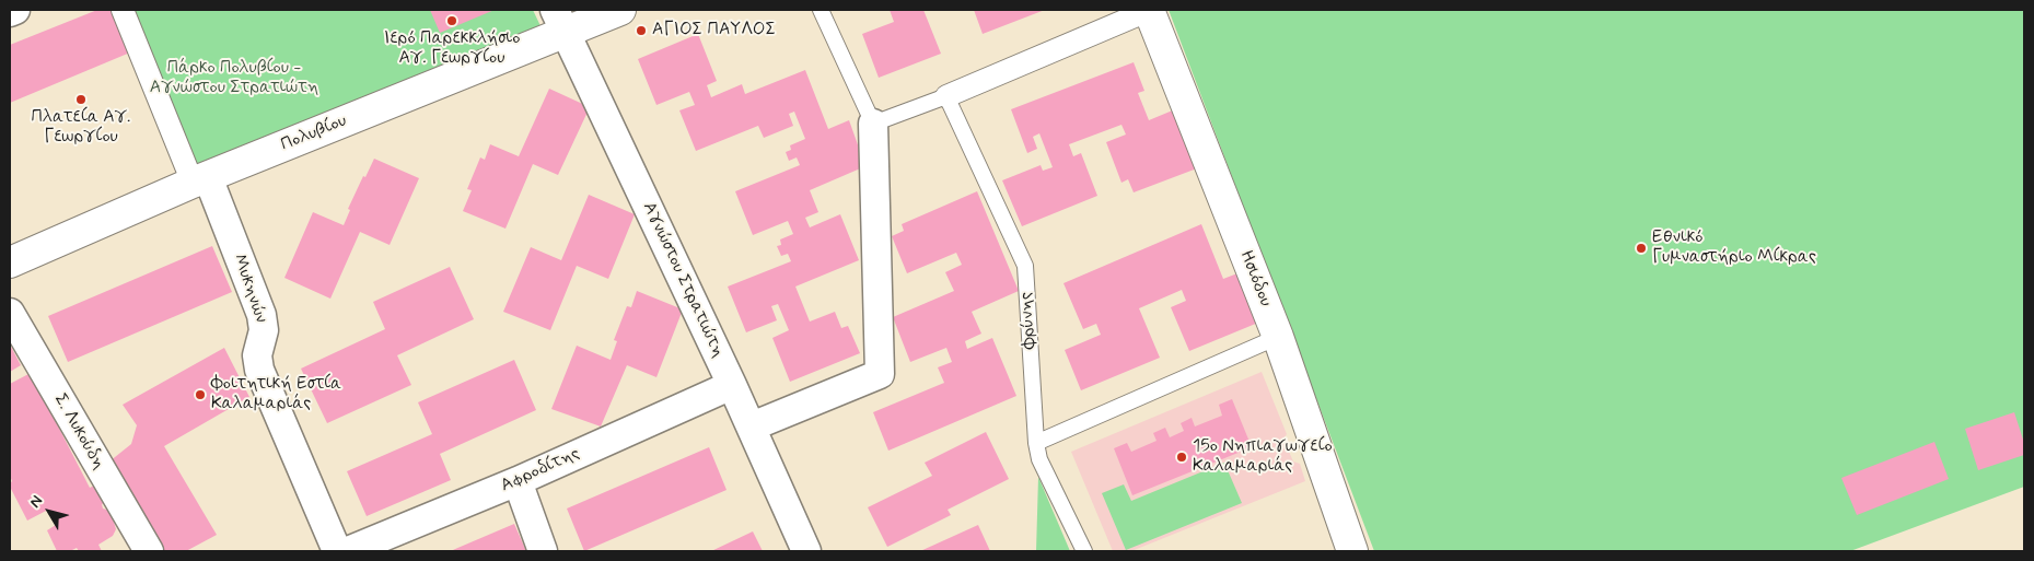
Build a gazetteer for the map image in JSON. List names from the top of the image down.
{
  "streets": {
    "main road": ["Πολυβίου", "Ησιόδου"],
    "street": [
      "Αγνώστου Στρατιώτη",
      "Μυκηνών",
      "Σ. Λυκούδη",
      "Αφροδίτης"
    ],
    "lane": ["Φρύνης"]
  },
  "crossings": [
    ["Πολυβίου", "Αγνώστου Στρατιώτη"],
    ["Πολυβίου", "Μυκηνών"],
    ["Αγνώστου Στρατιώτη", "Αφροδίτης"]
  ],
  "parks": ["Πάρκο Πολυβίου - Αγνώστου Στρατιώτη"],
  "places": [
    "Ιερό Παρεκκλήσιο Αγ. Γεωργίου",
    "ΑΓΙΟΣ ΠΑΥΛΟΣ",
    "Πλατεία Αγ. Γεωργίου",
    "Εθνικό Γυμναστήριο Μίκρας",
    "Φοιτητική Εστία Καλαμαριάς",
    "15ο Νηπιαγωγείο Καλαμαριάς"
  ],
  "north": "top left"
}
